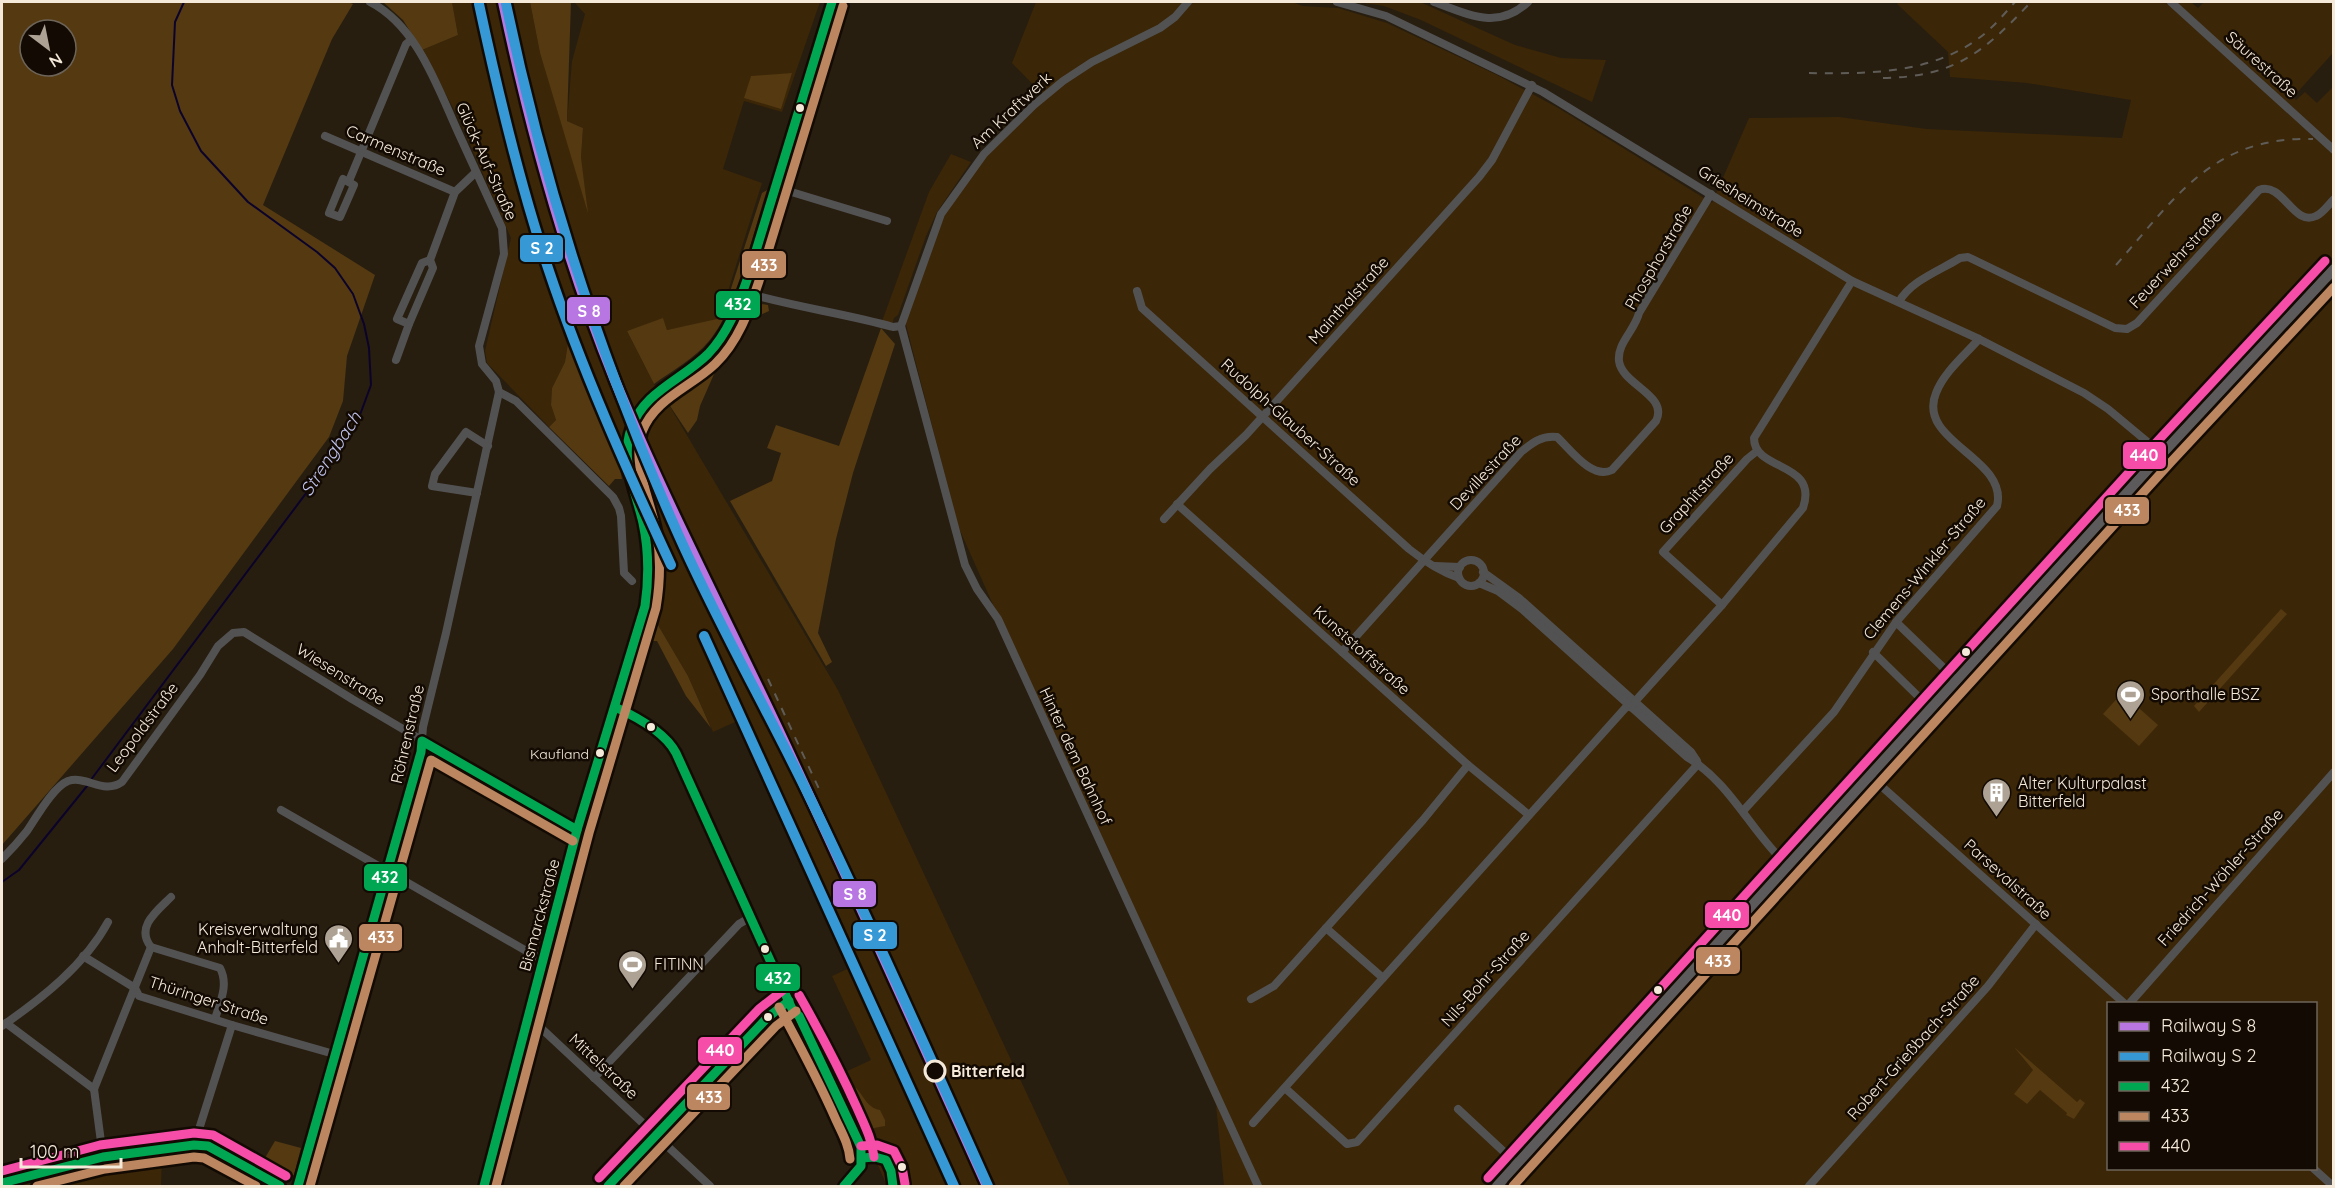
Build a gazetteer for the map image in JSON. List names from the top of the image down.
{
  "streets": {
    "main road": ["Bismarckstraße"],
    "street": [
      "Säurestraße",
      "Am Kraftwerk",
      "Carmenstraße",
      "Glück-Auf-Straße",
      "Griesheimstraße",
      "Phosphorstraße",
      "Feuerwehrstraße",
      "Mainthalstraße",
      "Rudolph-Glauber-Straße",
      "Devillestraße",
      "Graphitstraße",
      "Clemens-Winkler-Straße",
      "Kunststoffstraße",
      "Wiesenstraße",
      "Leopoldstraße",
      "Röhrenstraße",
      "Hinter dem Bahnhof",
      "Friedrich-Wöhler-Straße",
      "Parsevalstraße",
      "Nils-Bohr-Straße",
      "Thüringer Straße",
      "Robert-Grießbach-Straße",
      "Mittelstraße"
    ]
  },
  "crossings": [
    ["Am Kraftwerk", "Hinter dem Bahnhof"],
    ["Glück-Auf-Straße", "Röhrenstraße"],
    ["Griesheimstraße", "Phosphorstraße"],
    ["Griesheimstraße", "Feuerwehrstraße"],
    ["Griesheimstraße", "Mainthalstraße"],
    ["Griesheimstraße", "Graphitstraße"],
    ["Griesheimstraße", "Clemens-Winkler-Straße"],
    ["Phosphorstraße", "Devillestraße"],
    ["Mainthalstraße", "Rudolph-Glauber-Straße"],
    ["Mainthalstraße", "Kunststoffstraße"],
    ["Rudolph-Glauber-Straße", "Devillestraße"],
    ["Rudolph-Glauber-Straße", "Graphitstraße"],
    ["Rudolph-Glauber-Straße", "Clemens-Winkler-Straße"],
    ["Rudolph-Glauber-Straße", "Nils-Bohr-Straße"],
    ["Graphitstraße", "Kunststoffstraße"],
    ["Graphitstraße", "Nils-Bohr-Straße"],
    ["Wiesenstraße", "Leopoldstraße"],
    ["Wiesenstraße", "Röhrenstraße"],
    ["Wiesenstraße", "Bismarckstraße"],
    ["Röhrenstraße", "Thüringer Straße"],
    ["Parsevalstraße", "Robert-Grießbach-Straße"],
    ["Bismarckstraße", "Mittelstraße"]
  ],
  "water": ["Strengbach"],
  "places": {
    "sports": ["Sporthalle BSZ", "FITINN"],
    "other": ["Kaufland", "Bitterfeld"],
    "building": ["Alter Kulturpalast Bitterfeld"],
    "public building": ["Kreisverwaltung Anhalt-Bitterfeld"]
  },
  "lines": ["transit line 432", "transit line 433", "transit line 440"],
  "legend": [
    "Railway S 8",
    "Railway S 2",
    "432",
    "433",
    "440"
  ],
  "scale_bar": "100 m",
  "north": "bottom right"
}
